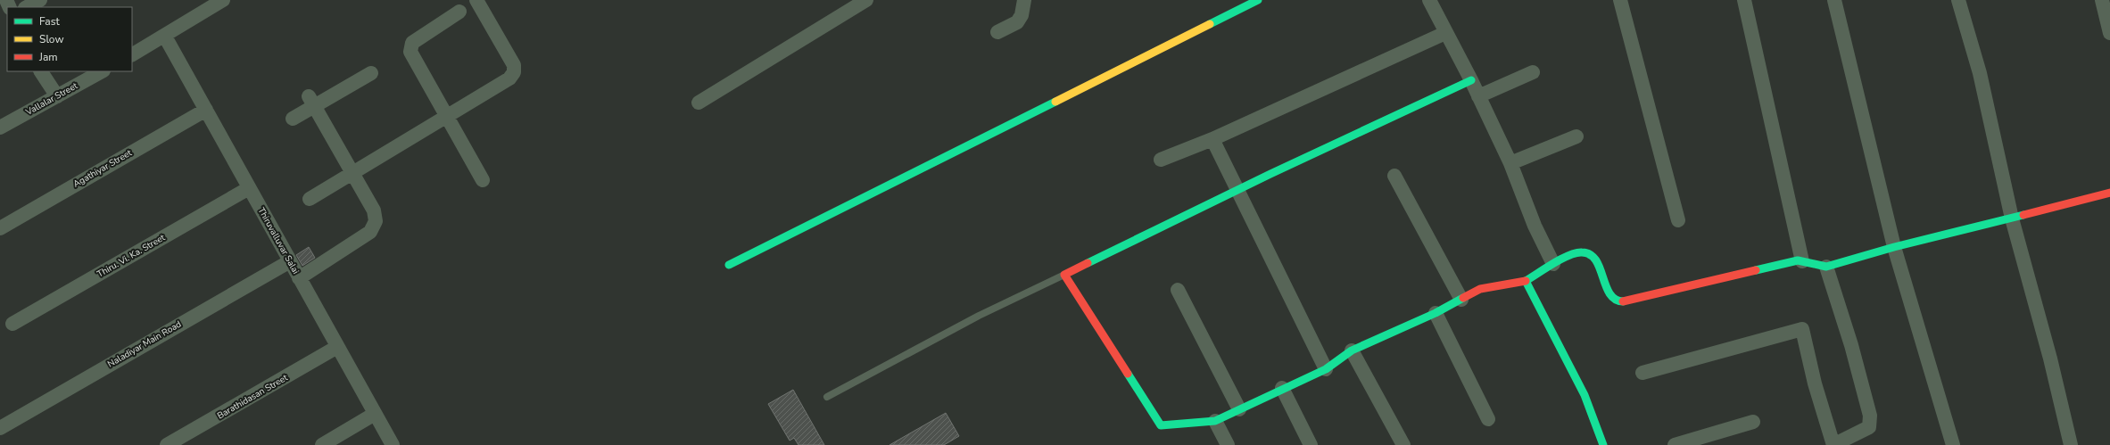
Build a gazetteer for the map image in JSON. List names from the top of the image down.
{
  "streets": {
    "street": [
      "Vallalar Street",
      "Agathiyar Street",
      "Thiruvalluvar Salai",
      "Thiru. Vi. Ka. Street",
      "Naladiyar Main Road",
      "Barathidasan Street"
    ]
  },
  "crossings": [
    ["Agathiyar Street", "Thiruvalluvar Salai"],
    ["Thiruvalluvar Salai", "Thiru. Vi. Ka. Street"],
    ["Thiruvalluvar Salai", "Naladiyar Main Road"],
    ["Thiruvalluvar Salai", "Barathidasan Street"]
  ],
  "legend": ["Fast", "Slow", "Jam"]
}
